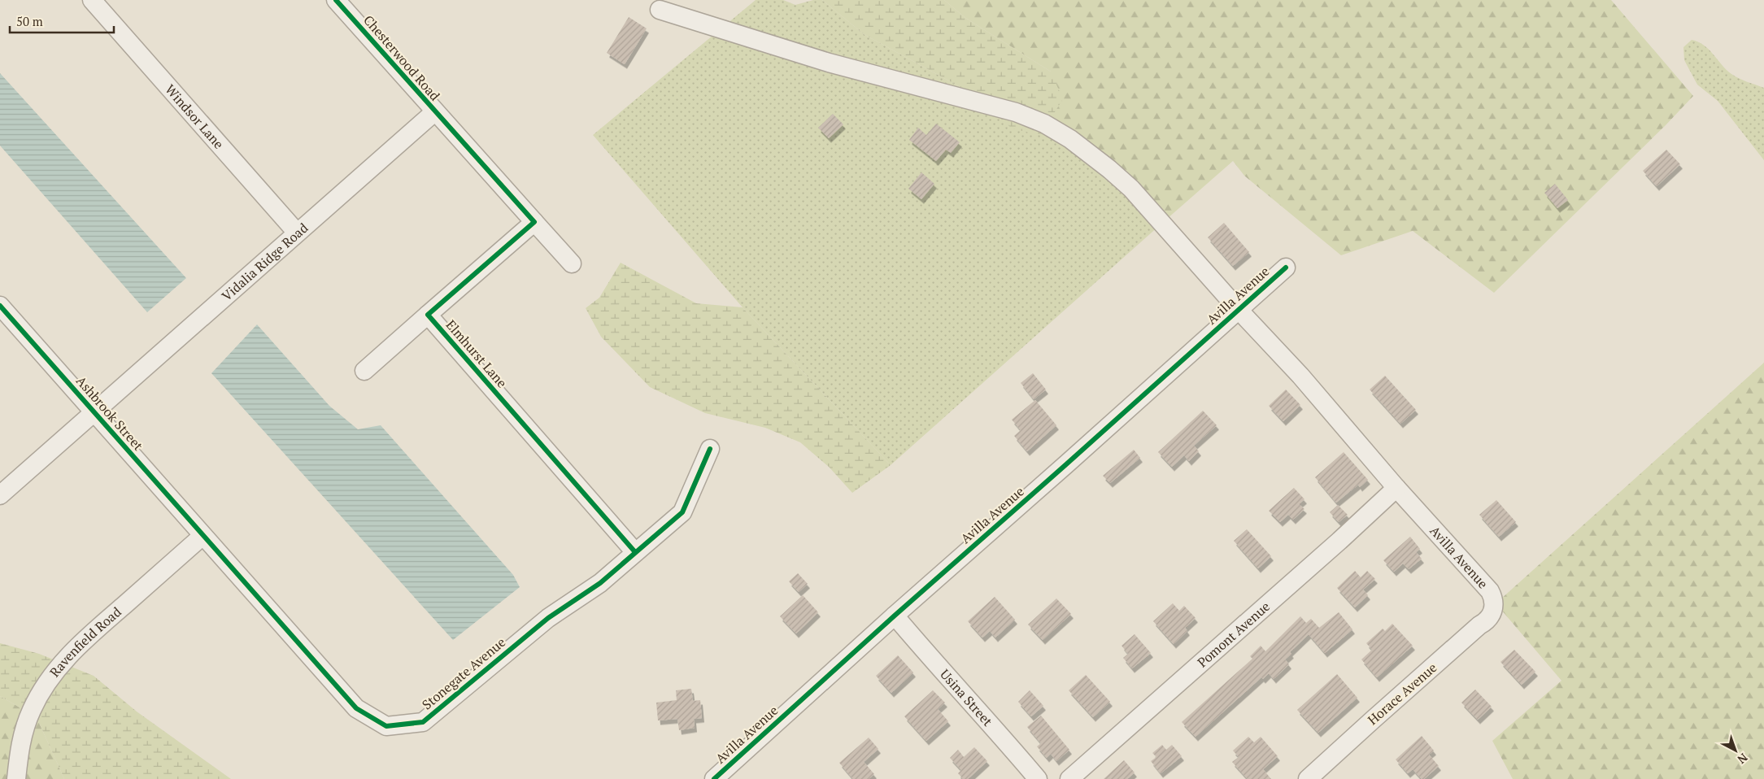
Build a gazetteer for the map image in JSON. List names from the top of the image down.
{
  "streets": {
    "street": [
      "Chesterwood Road",
      "Windsor Lane",
      "Vidalia Ridge Road",
      "Avilla Avenue",
      "Elmhurst Lane",
      "Ashbrook Street",
      "Pomont Avenue",
      "Ravenfield Road",
      "Stonegate Avenue",
      "Horace Avenue",
      "Usina Street"
    ]
  },
  "crossings": [
    ["Chesterwood Road", "Vidalia Ridge Road"],
    ["Windsor Lane", "Vidalia Ridge Road"],
    ["Vidalia Ridge Road", "Ashbrook Street"],
    ["Avilla Avenue", "Pomont Avenue"],
    ["Avilla Avenue", "Horace Avenue"],
    ["Avilla Avenue", "Usina Street"],
    ["Elmhurst Lane", "Stonegate Avenue"],
    ["Ashbrook Street", "Ravenfield Road"],
    ["Ashbrook Street", "Stonegate Avenue"],
    ["Ravenfield Road", "Stonegate Avenue"]
  ],
  "scale_bar": "50 m",
  "north": "bottom right"
}
